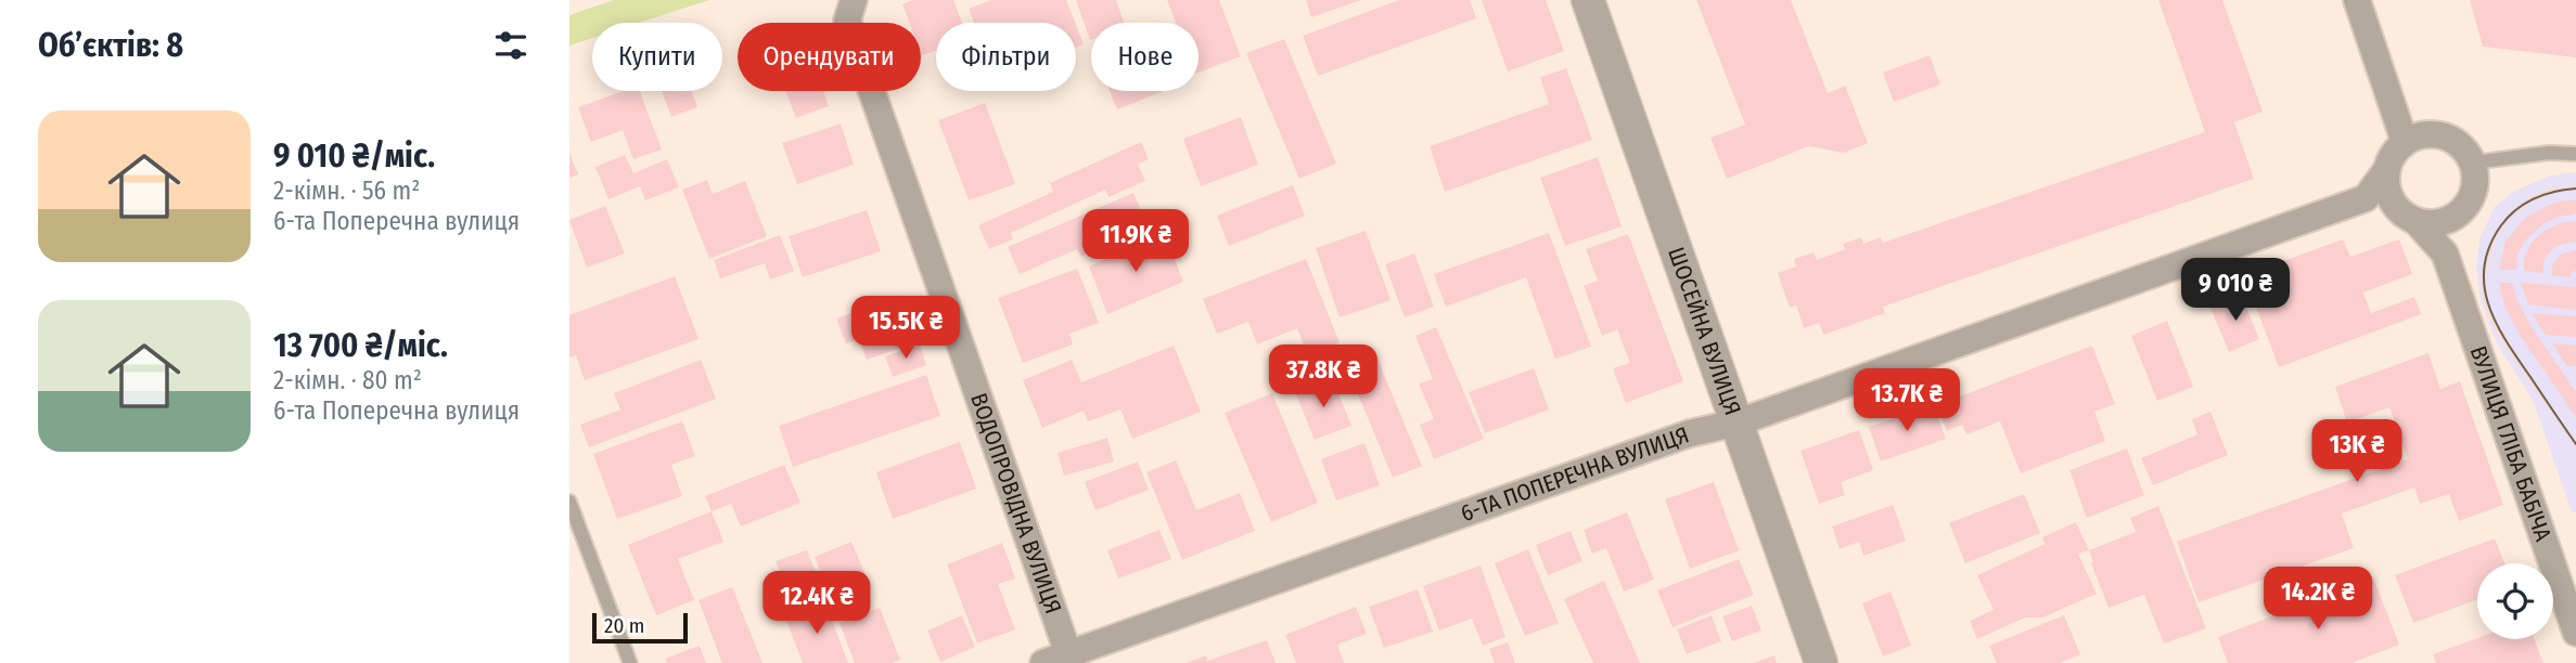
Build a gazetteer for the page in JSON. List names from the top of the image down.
{
  "streets": {
    "street": [
      "ШОСЕЙНА ВУЛИЦЯ",
      "ВУЛИЦЯ ГЛІБА БАБІЧА",
      "6-ТА ПОПЕРЕЧНА ВУЛИЦЯ",
      "ВОДОПРОВІДНА ВУЛИЦЯ"
    ]
  },
  "crossings": [
    ["ШОСЕЙНА ВУЛИЦЯ", "6-ТА ПОПЕРЕЧНА ВУЛИЦЯ"],
    ["6-ТА ПОПЕРЕЧНА ВУЛИЦЯ", "ВОДОПРОВІДНА ВУЛИЦЯ"]
  ],
  "scale_bar": "20 m",
  "page": {
    "heading": "Об’єктів: 8",
    "chip": [
      "Купити",
      "Орендувати",
      "Фільтри",
      "Нове"
    ],
    "list": [
      {
        "name": "9 010 ₴/міс.",
        "note": "2-кімн. · 56 m² · 6-та Поперечна вулиця"
      },
      {
        "name": "13 700 ₴/міс.",
        "note": "2-кімн. · 80 m² · 6-та Поперечна вулиця"
      }
    ],
    "price": [
      "11.9K ₴",
      "9 010 ₴",
      "15.5K ₴",
      "37.8K ₴",
      "13.7K ₴",
      "13K ₴",
      "14.2K ₴",
      "12.4K ₴"
    ],
    "scale": "20 m"
  }
}
